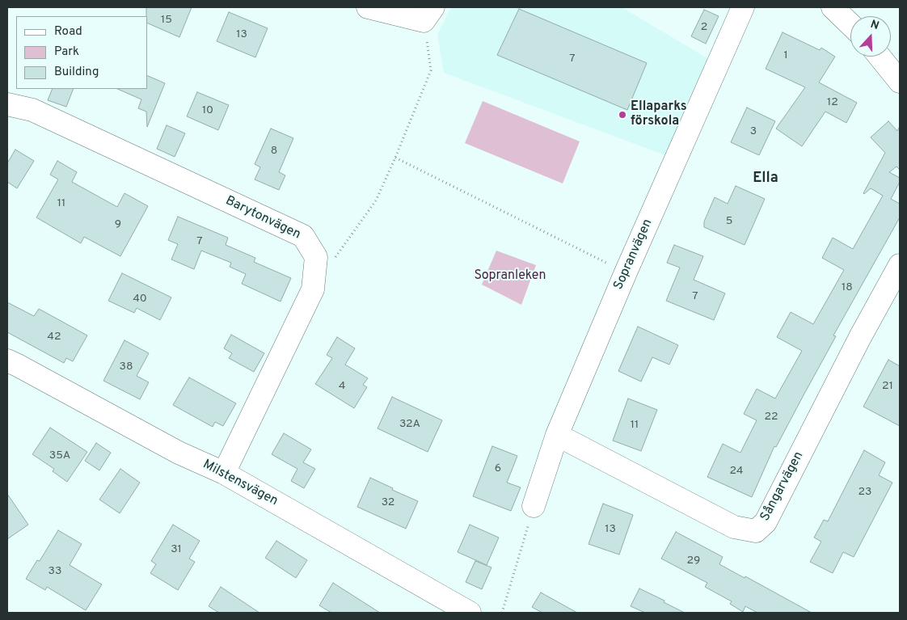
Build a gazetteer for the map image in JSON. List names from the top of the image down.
{
  "streets": {
    "street": [
      "Barytonvägen",
      "Sopranvägen",
      "Milstensvägen",
      "Sångarvägen"
    ]
  },
  "crossings": [
    ["Barytonvägen", "Milstensvägen"],
    ["Sopranvägen", "Sångarvägen"]
  ],
  "districts": ["Ella"],
  "parks": ["Sopranleken"],
  "places": ["Ellaparks förskola"],
  "house_numbers": [
    "15",
    "2",
    "13",
    "1",
    "7",
    "12",
    "10",
    "3",
    "8",
    "11",
    "5",
    "9",
    "7",
    "18",
    "7",
    "40",
    "42",
    "38",
    "4",
    "21",
    "22",
    "32A",
    "11",
    "35A",
    "6",
    "24",
    "23",
    "32",
    "13",
    "31",
    "29",
    "33"
  ],
  "legend": ["Road", "Park", "Building"],
  "north": "top"
}
